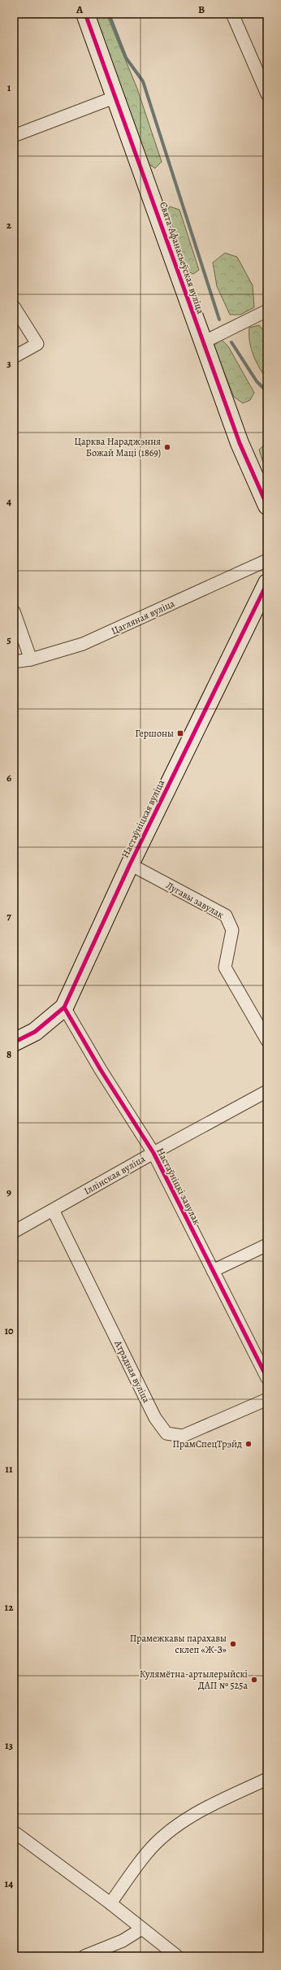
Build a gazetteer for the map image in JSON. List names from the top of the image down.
{
  "streets": {
    "street": [
      "Свята-Афанасьеўская вуліца",
      "Цагляная вуліца",
      "Настаўніцкая вуліца",
      "Лугавы завулак",
      "Іллінская вуліца",
      "Настаўніцкі завулак",
      "Атрадная вуліца"
    ]
  },
  "crossings": [
    ["Настаўніцкая вуліца", "Лугавы завулак"],
    ["Настаўніцкая вуліца", "Настаўніцкі завулак"],
    ["Іллінская вуліца", "Настаўніцкі завулак"],
    ["Іллінская вуліца", "Атрадная вуліца"]
  ],
  "places": {
    "other": [
      "Царква Нараджэння Божай Маці (1869)",
      "ПрамСпецТрэйд",
      "Прамежкавы парахавы склеп «Ж-З»",
      "Кулямётна-артылерыйскі ДАП № 525а"
    ],
    "transit": ["Гершоны"]
  },
  "grid": {
    "columns": ["A", "B"],
    "rows": [
      "1",
      "2",
      "3",
      "4",
      "5",
      "6",
      "7",
      "8",
      "9",
      "10",
      "11",
      "12",
      "13",
      "14"
    ]
  }
}
